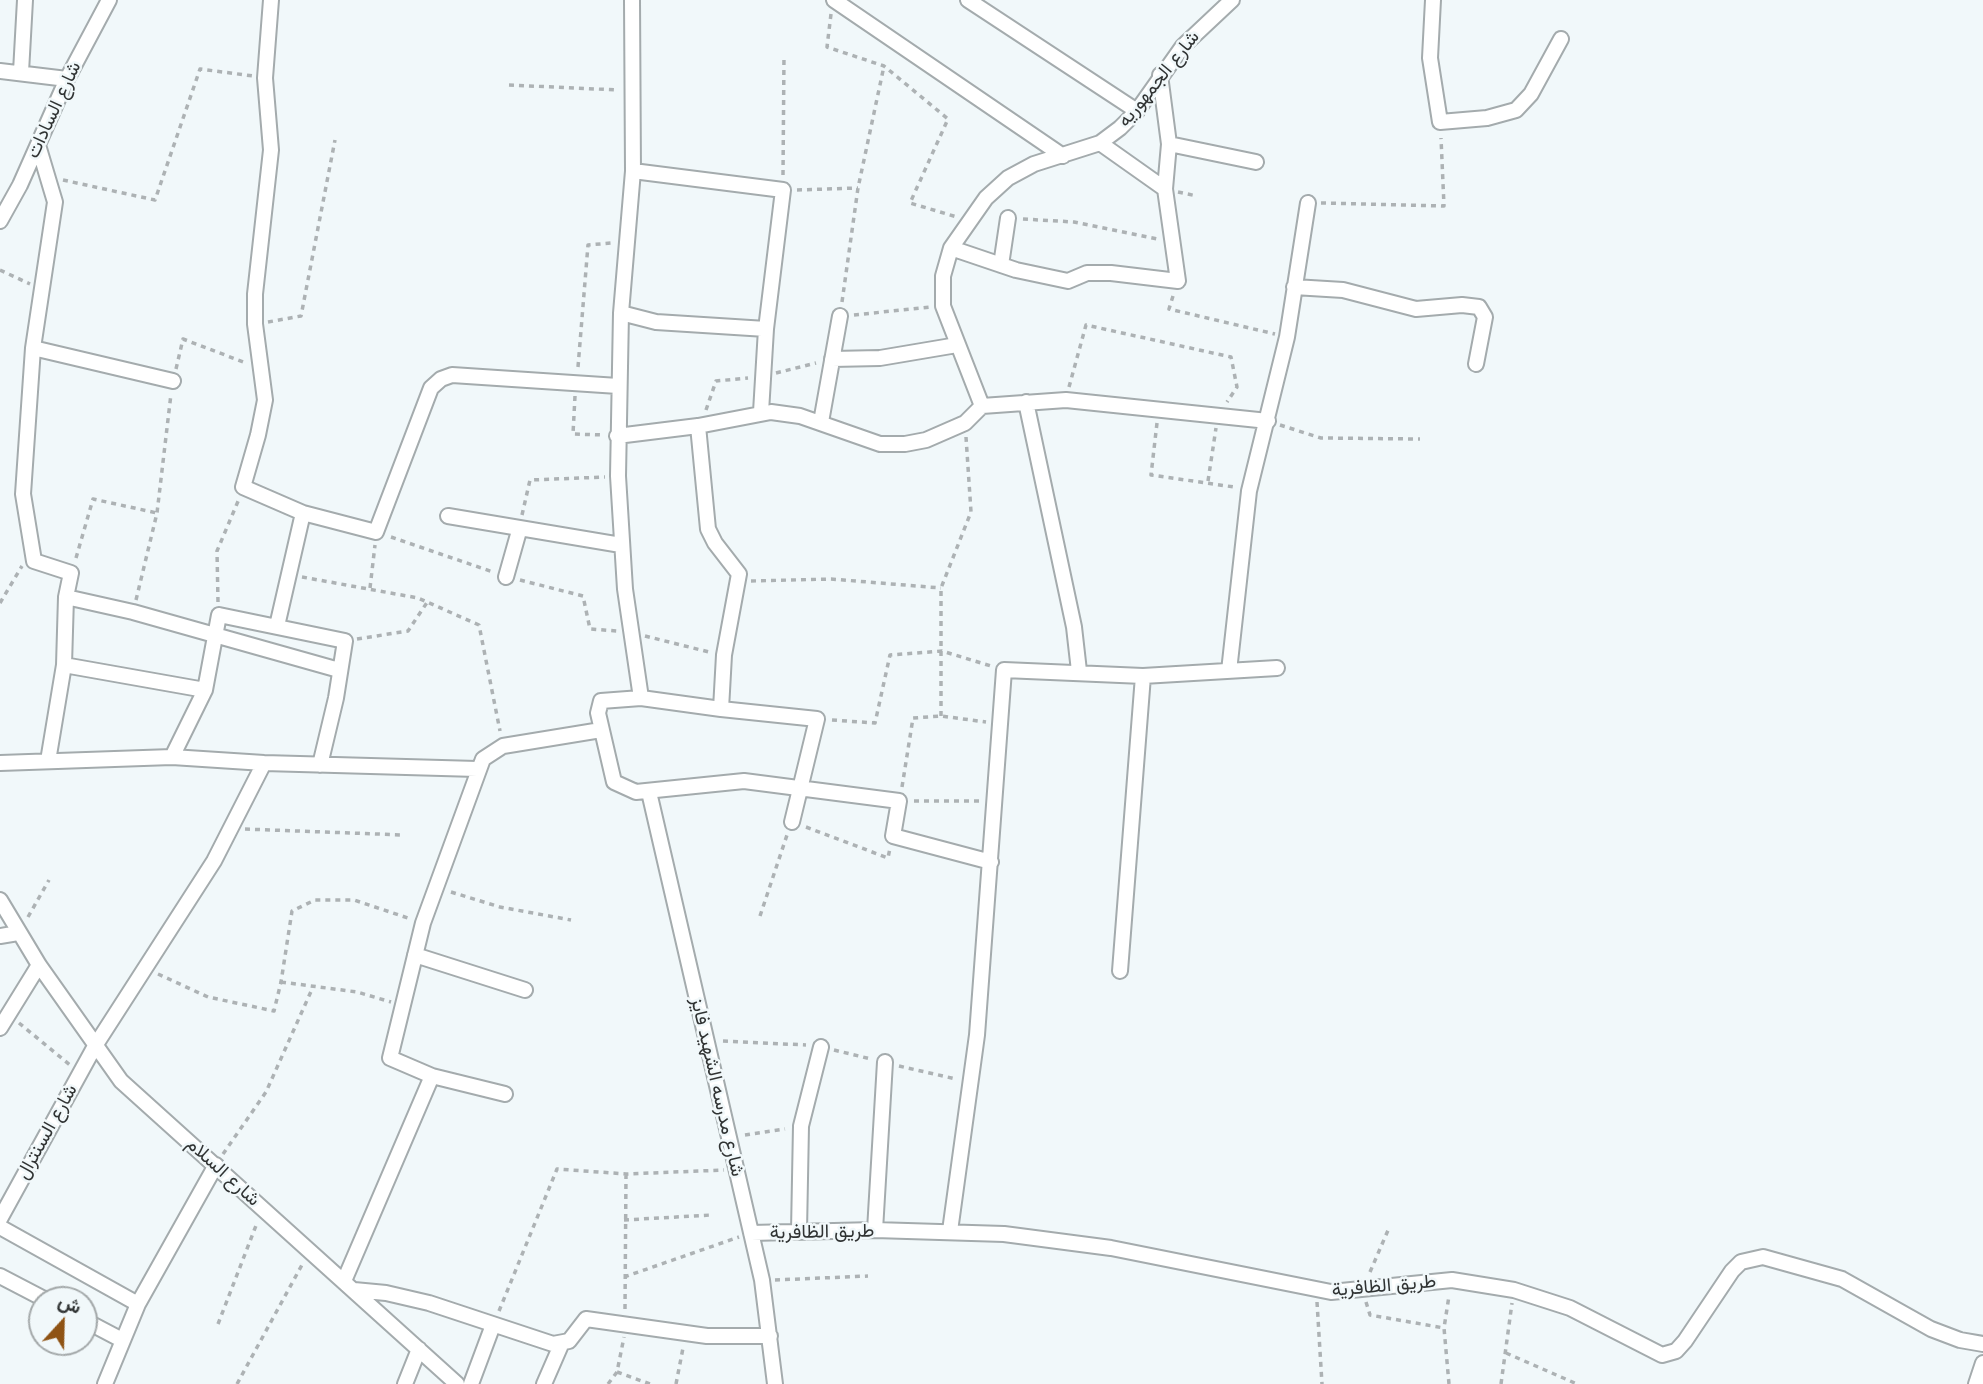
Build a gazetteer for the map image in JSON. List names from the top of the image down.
{
  "streets": {
    "street": [
      "شارع الجمهوريه",
      "شارع السادات",
      "شارع مدرسه الشهيد فايز",
      "شارع السنترال",
      "شارع السلام",
      "طريق الظافرية"
    ]
  },
  "crossings": [
    ["شارع مدرسه الشهيد فايز", "طريق الظافرية"],
    ["شارع السنترال", "شارع السلام"]
  ],
  "north": "top"
}
